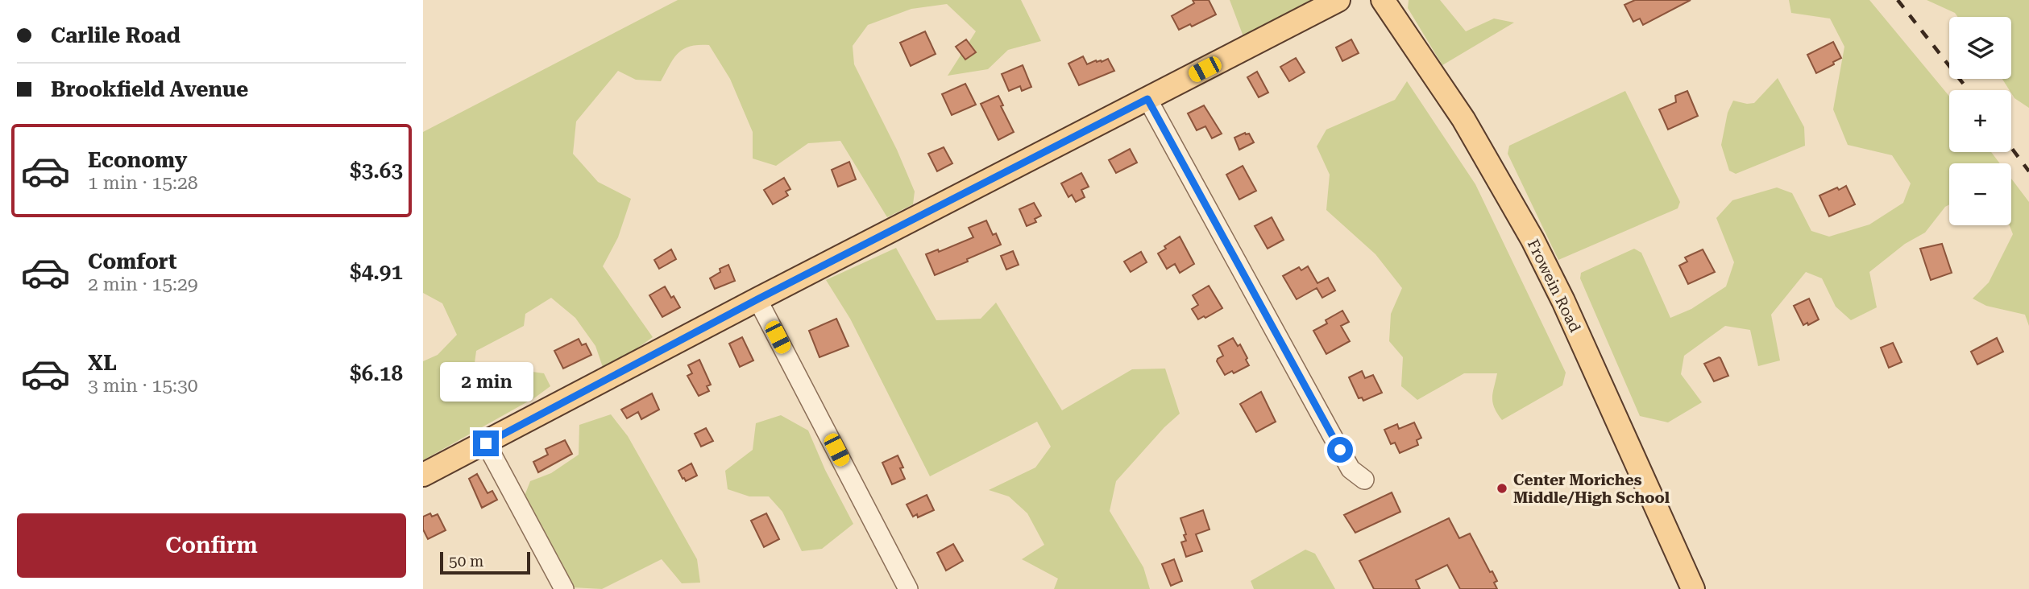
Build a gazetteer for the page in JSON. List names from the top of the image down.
{
  "streets": {
    "main road": ["Frowein Road"]
  },
  "places": ["Center Moriches Middle/High School"],
  "scale_bar": "50 m",
  "page": {
    "banner": ["Carlile Road", "Brookfield Avenue"],
    "map_buttons": ["+", "−"],
    "list": [
      {
        "name": "Economy",
        "note": "1 min · 15:28",
        "value": "$3.63"
      },
      {
        "name": "Comfort",
        "note": "2 min · 15:29",
        "value": "$4.91"
      },
      {
        "name": "XL",
        "note": "3 min · 15:30",
        "value": "$6.18"
      }
    ],
    "bubble": "2 min",
    "buttons": "Confirm",
    "scale": "50 m"
  }
}
